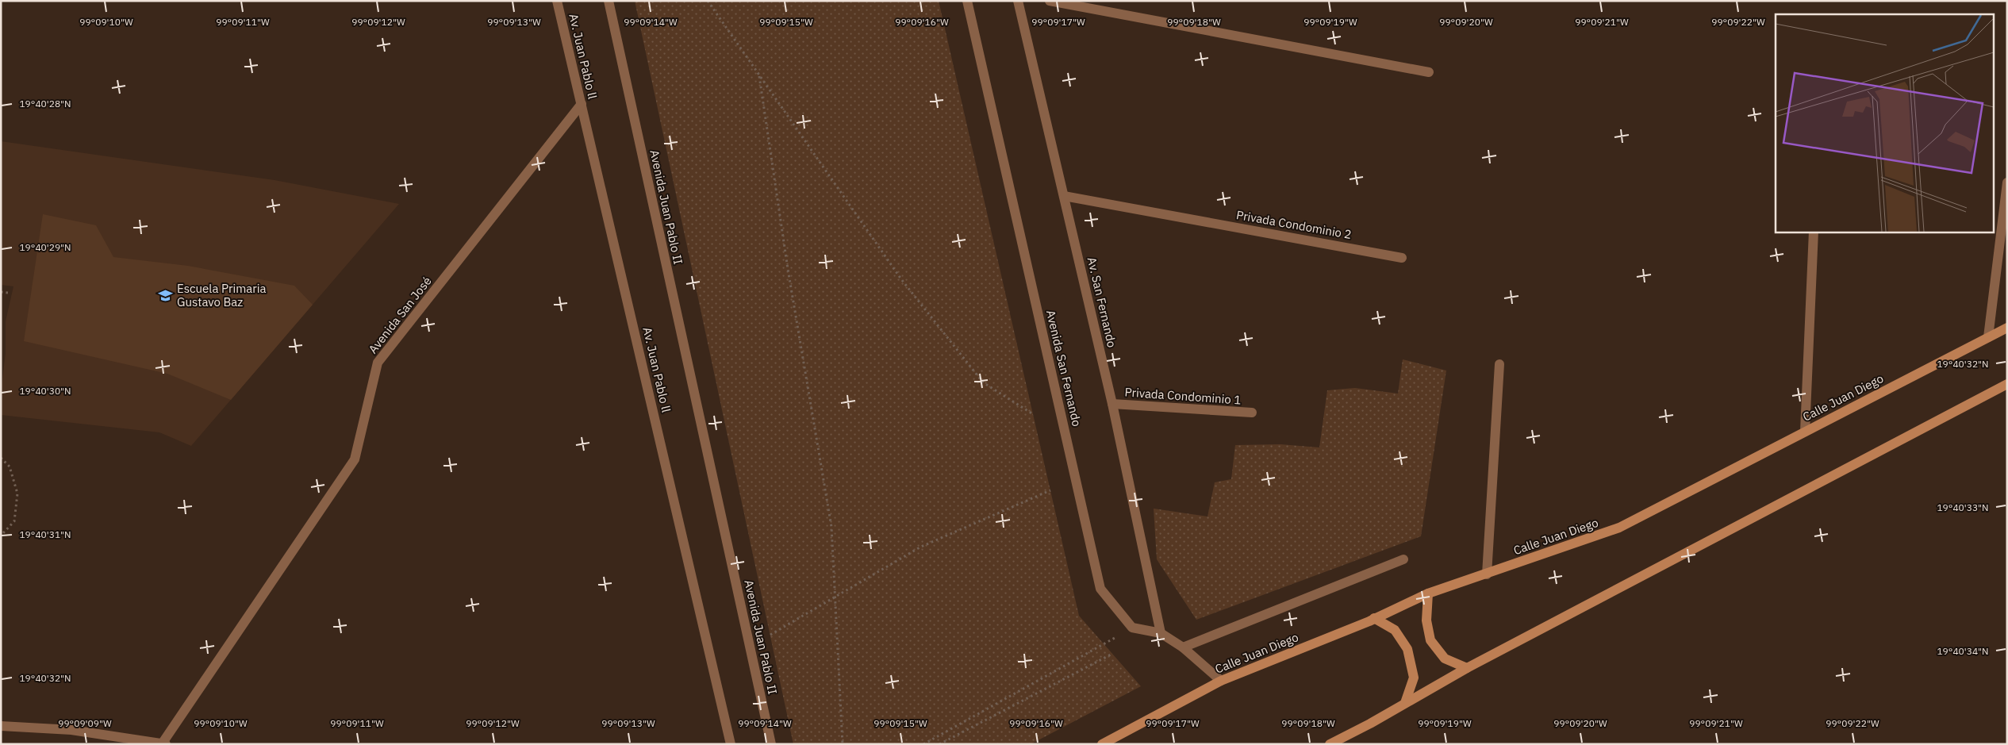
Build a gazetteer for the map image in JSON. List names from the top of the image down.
{
  "streets": {
    "main road": ["Calle Juan Diego"],
    "street": [
      "Av. Juan Pablo ll",
      "Avenida Juan Pablo II",
      "Privada Condominio 2",
      "Av. San Fernando",
      "Avenida San José",
      "Avenida San Fernando",
      "Privada Condominio 1"
    ]
  },
  "crossings": [
    ["Av. Juan Pablo ll", "Avenida San José"],
    ["Privada Condominio 2", "Av. San Fernando"],
    ["Av. San Fernando", "Privada Condominio 1"]
  ],
  "places": {
    "school or university": ["Escuela Primaria Gustavo Baz"]
  },
  "coordinates": [
    "99°09'10\"W",
    "99°09'11\"W",
    "99°09'12\"W",
    "99°09'13\"W",
    "99°09'14\"W",
    "99°09'15\"W",
    "99°09'16\"W",
    "99°09'17\"W",
    "99°09'18\"W",
    "99°09'19\"W",
    "99°09'20\"W",
    "99°09'21\"W",
    "99°09'22\"W",
    "19°40'28\"N",
    "19°40'29\"N",
    "19°40'32\"N",
    "19°40'30\"N",
    "19°40'33\"N",
    "19°40'31\"N",
    "19°40'34\"N",
    "99°09'09\"W"
  ]
}
